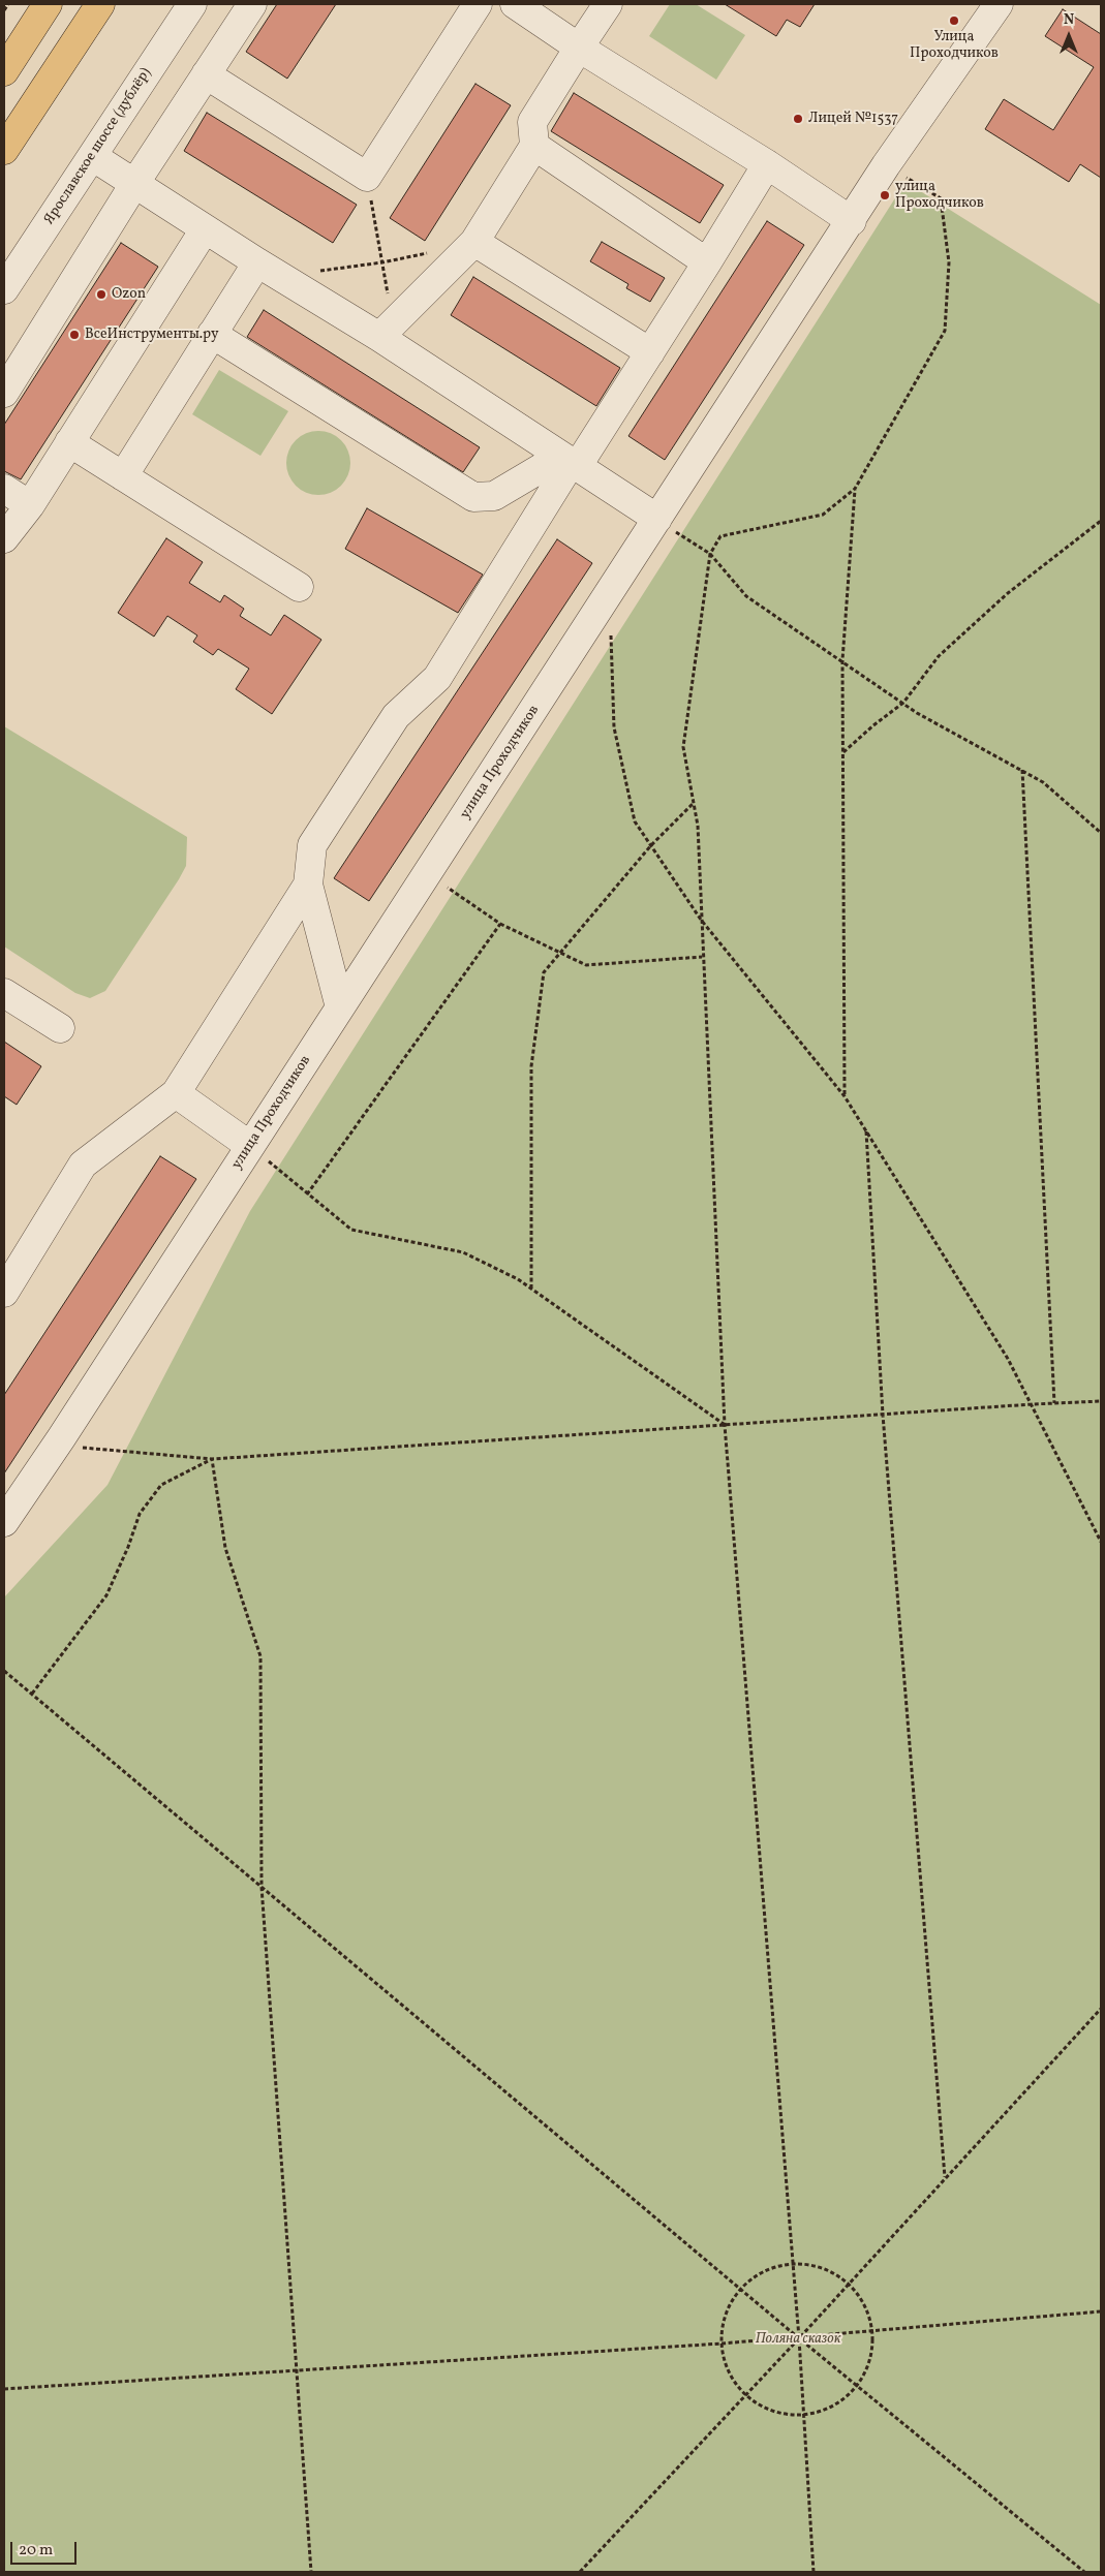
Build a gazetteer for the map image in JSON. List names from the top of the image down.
{
  "streets": {
    "street": ["Ярославское шоссе (дублёр)", "улица Проходчиков"]
  },
  "parks": ["Поляна сказок"],
  "places": [
    "Улица Проходчиков",
    "Лицей №1537",
    "улица Проходчиков",
    "Ozon",
    "ВсеИнструменты.ру"
  ],
  "scale_bar": "20 m",
  "north": "top"
}
